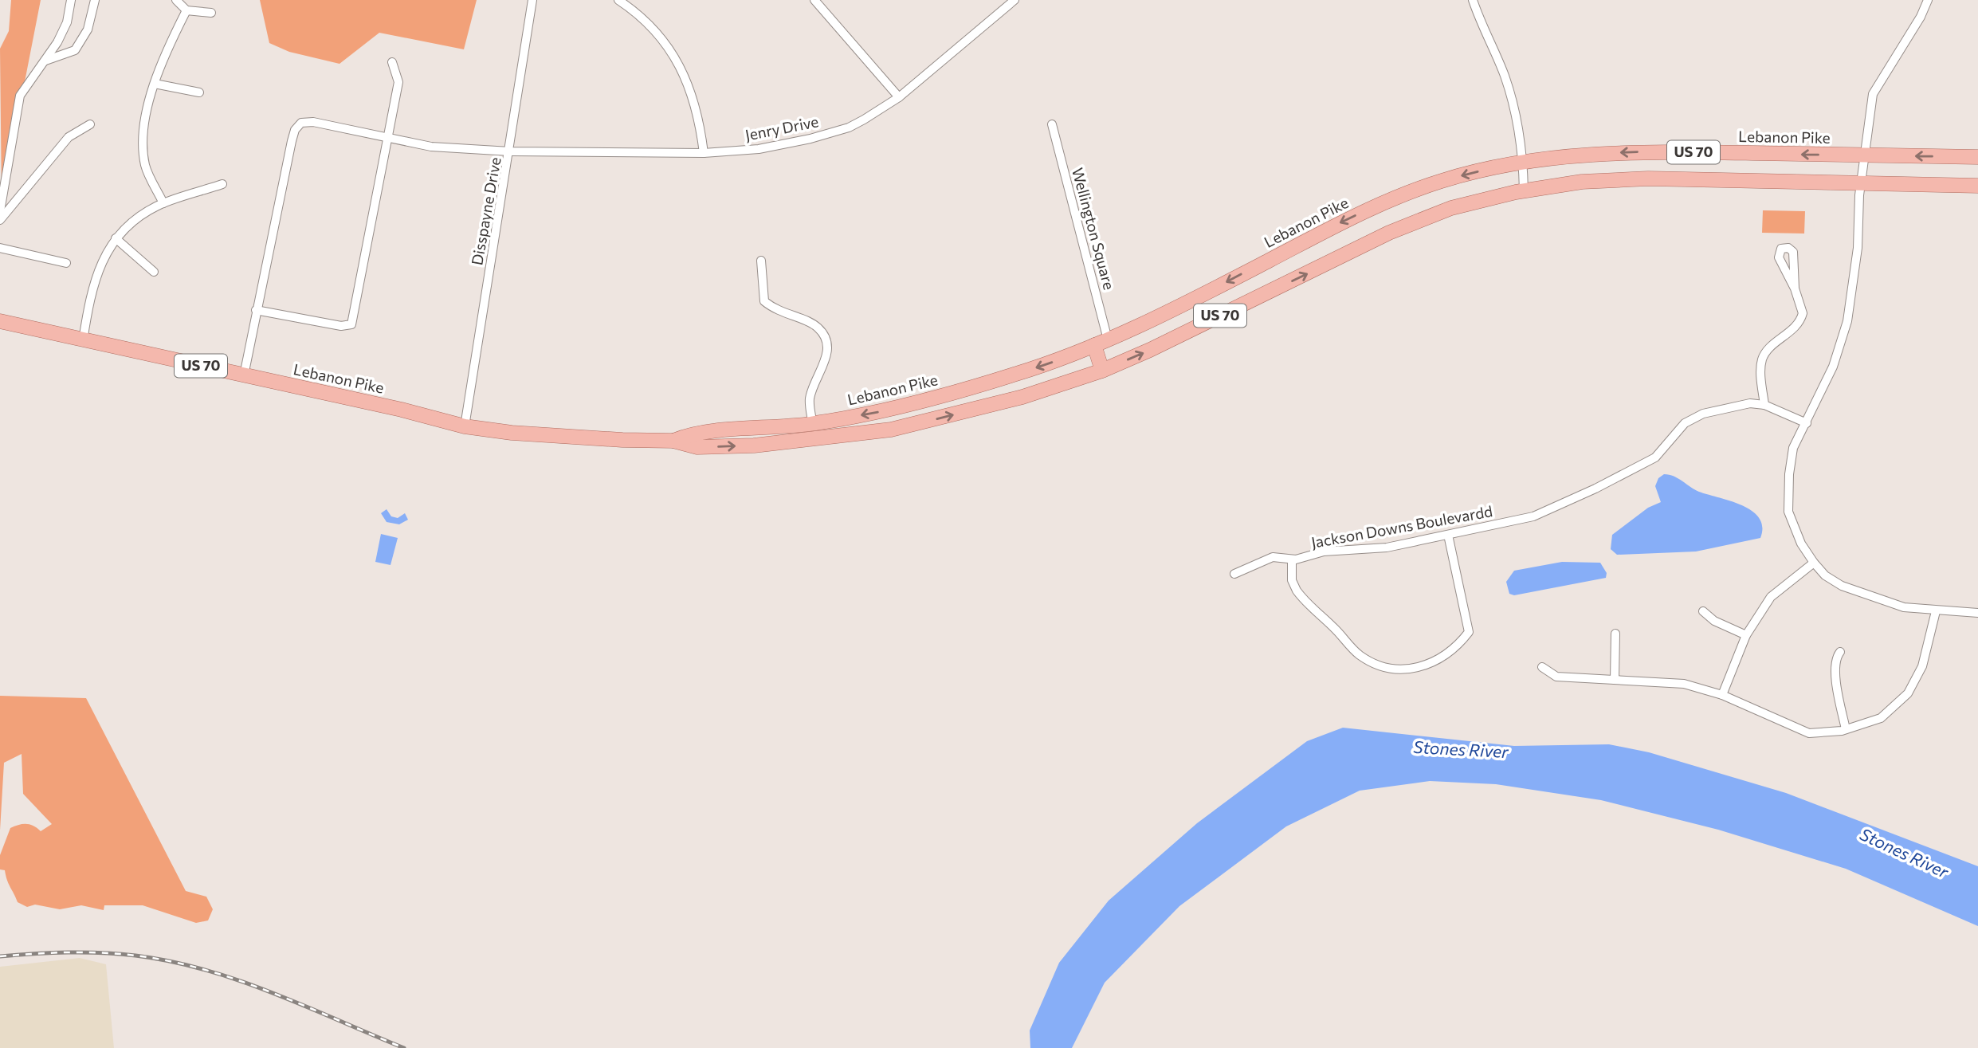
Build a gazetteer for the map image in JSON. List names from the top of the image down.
{
  "streets": {
    "main road": ["Lebanon Pike", "US 70"],
    "street": [
      "Jenry Drive",
      "Disspayne Drive",
      "Wellington Square",
      "Jackson Downs Boulevardd"
    ]
  },
  "crossings": [
    ["Jenry Drive", "Disspayne Drive"],
    ["Lebanon Pike", "Disspayne Drive"],
    ["Lebanon Pike", "Wellington Square"]
  ],
  "water": ["Stones River"]
}
